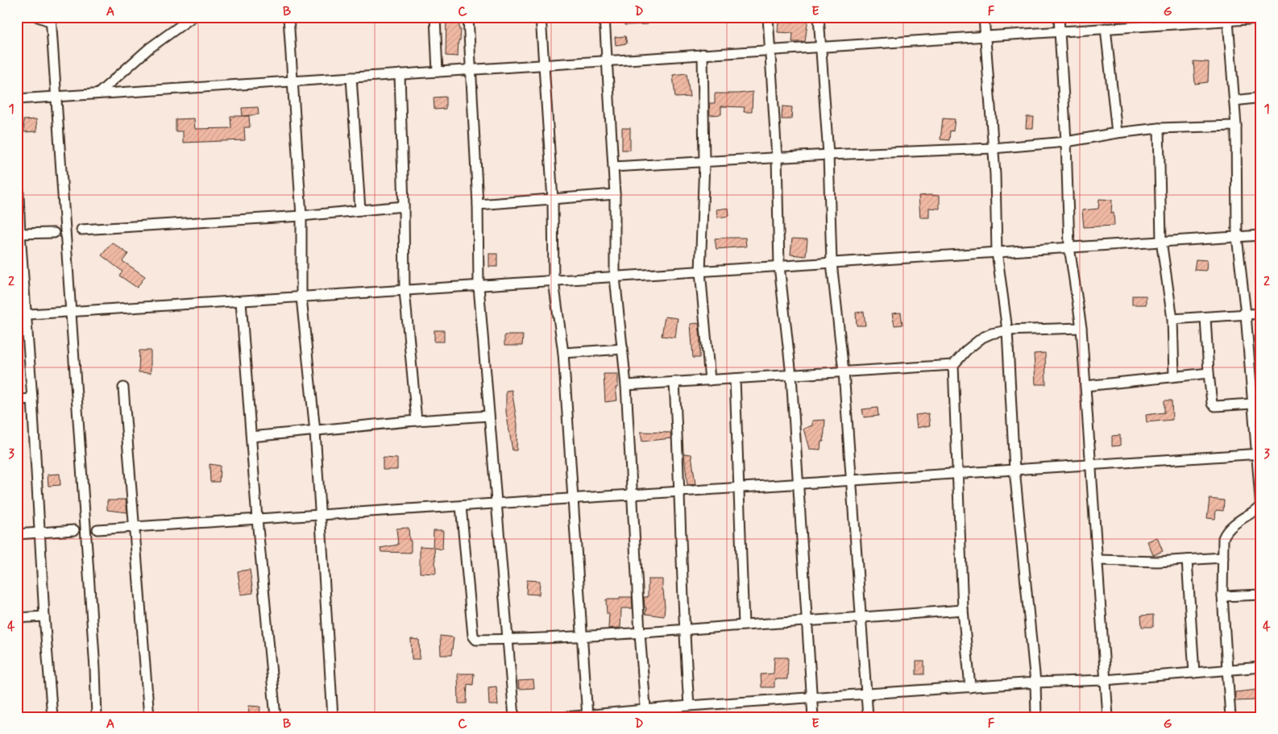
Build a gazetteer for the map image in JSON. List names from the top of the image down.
{
  "grid": {
    "columns": [
      "A",
      "B",
      "C",
      "D",
      "E",
      "F",
      "G"
    ],
    "rows": [
      "1",
      "2",
      "3",
      "4"
    ]
  }
}
